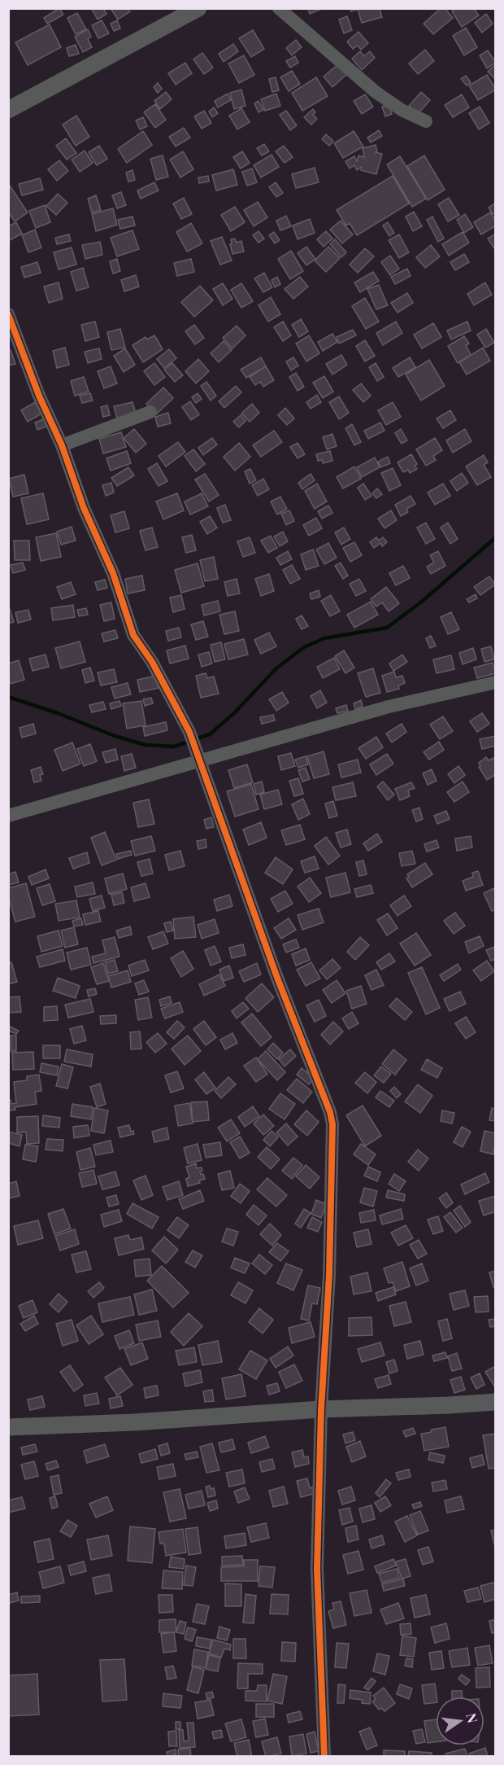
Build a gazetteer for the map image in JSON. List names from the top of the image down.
{
  "north": "right"
}
